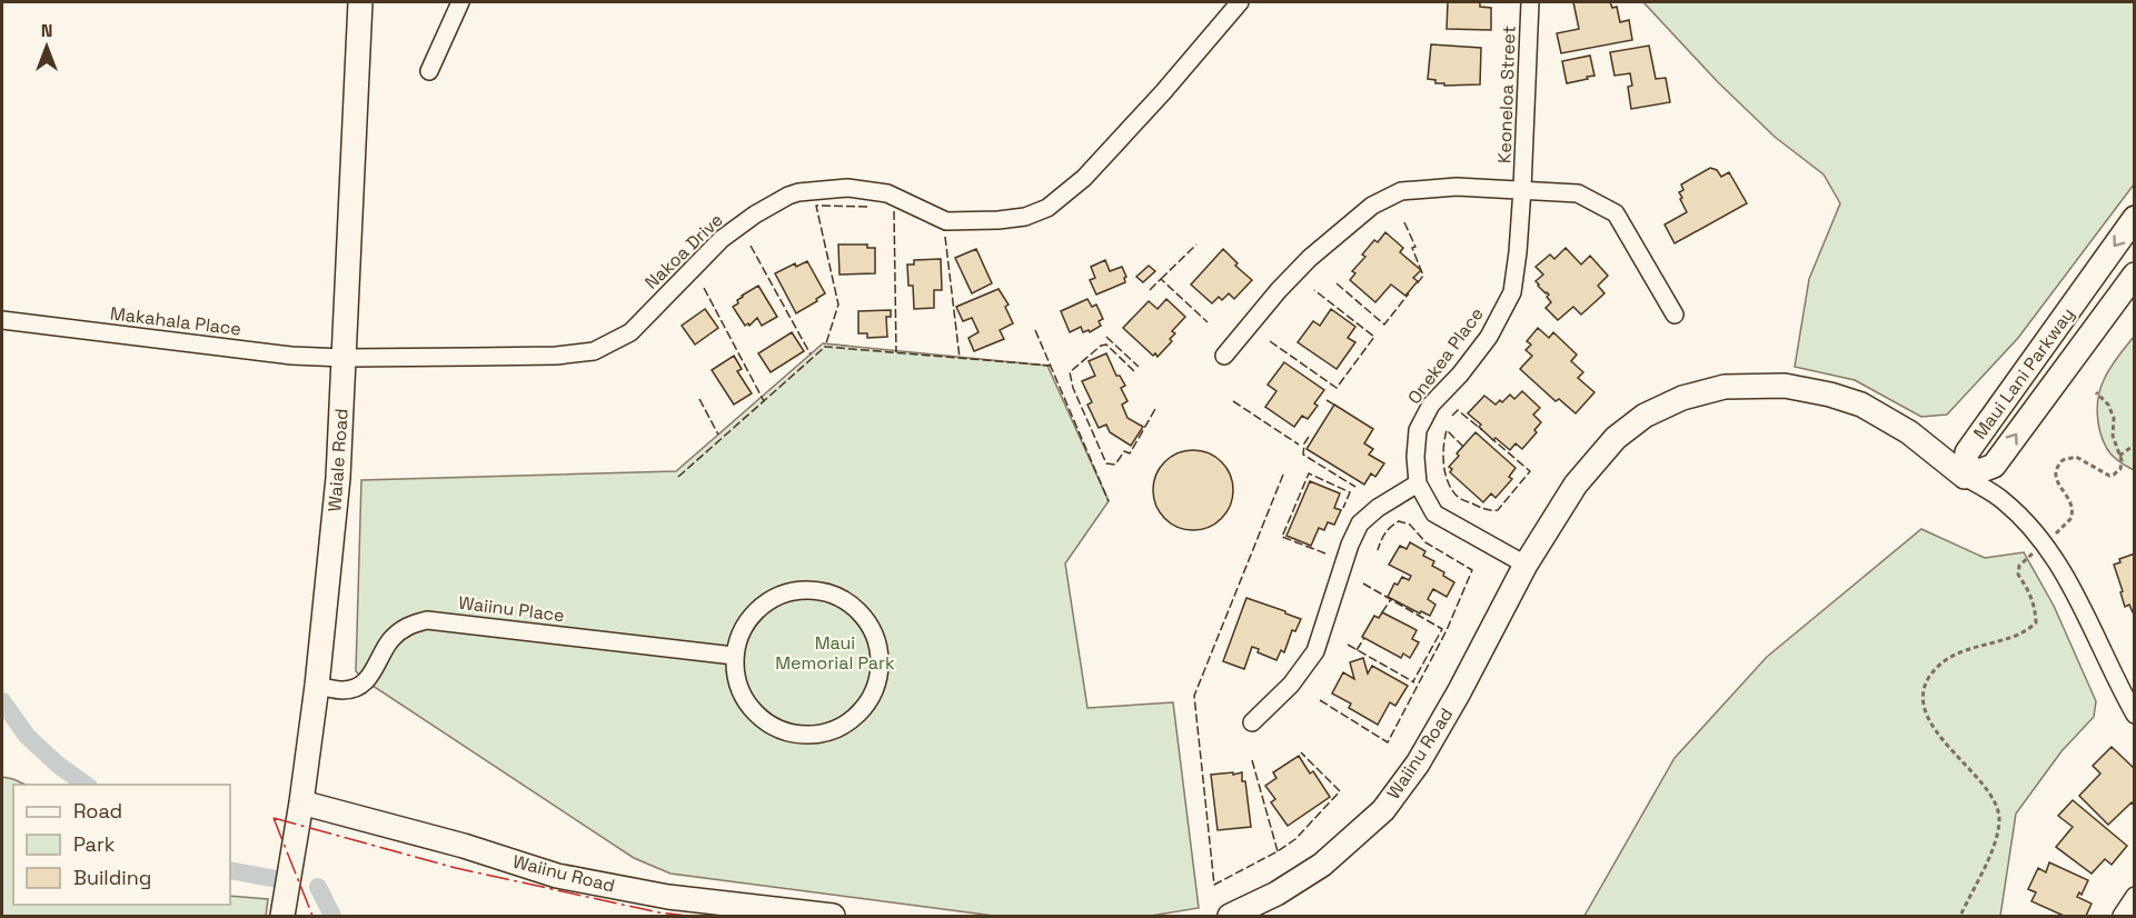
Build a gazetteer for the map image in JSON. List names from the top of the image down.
{
  "streets": {
    "street": [
      "Keoneloa Street",
      "Nakoa Drive",
      "Makahala Place",
      "Onekea Place",
      "Maui Lani Parkway",
      "Waiale Road",
      "Waiinu Place",
      "Waiinu Road"
    ]
  },
  "crossings": [
    ["Keoneloa Street", "Onekea Place"],
    ["Nakoa Drive", "Makahala Place"],
    ["Nakoa Drive", "Waiale Road"],
    ["Makahala Place", "Waiale Road"],
    ["Onekea Place", "Waiinu Road"],
    ["Maui Lani Parkway", "Waiinu Road"],
    ["Waiale Road", "Waiinu Place"],
    ["Waiale Road", "Waiinu Road"]
  ],
  "parks": ["Maui Memorial Park"],
  "legend": ["Road", "Park", "Building"],
  "north": "top"
}
